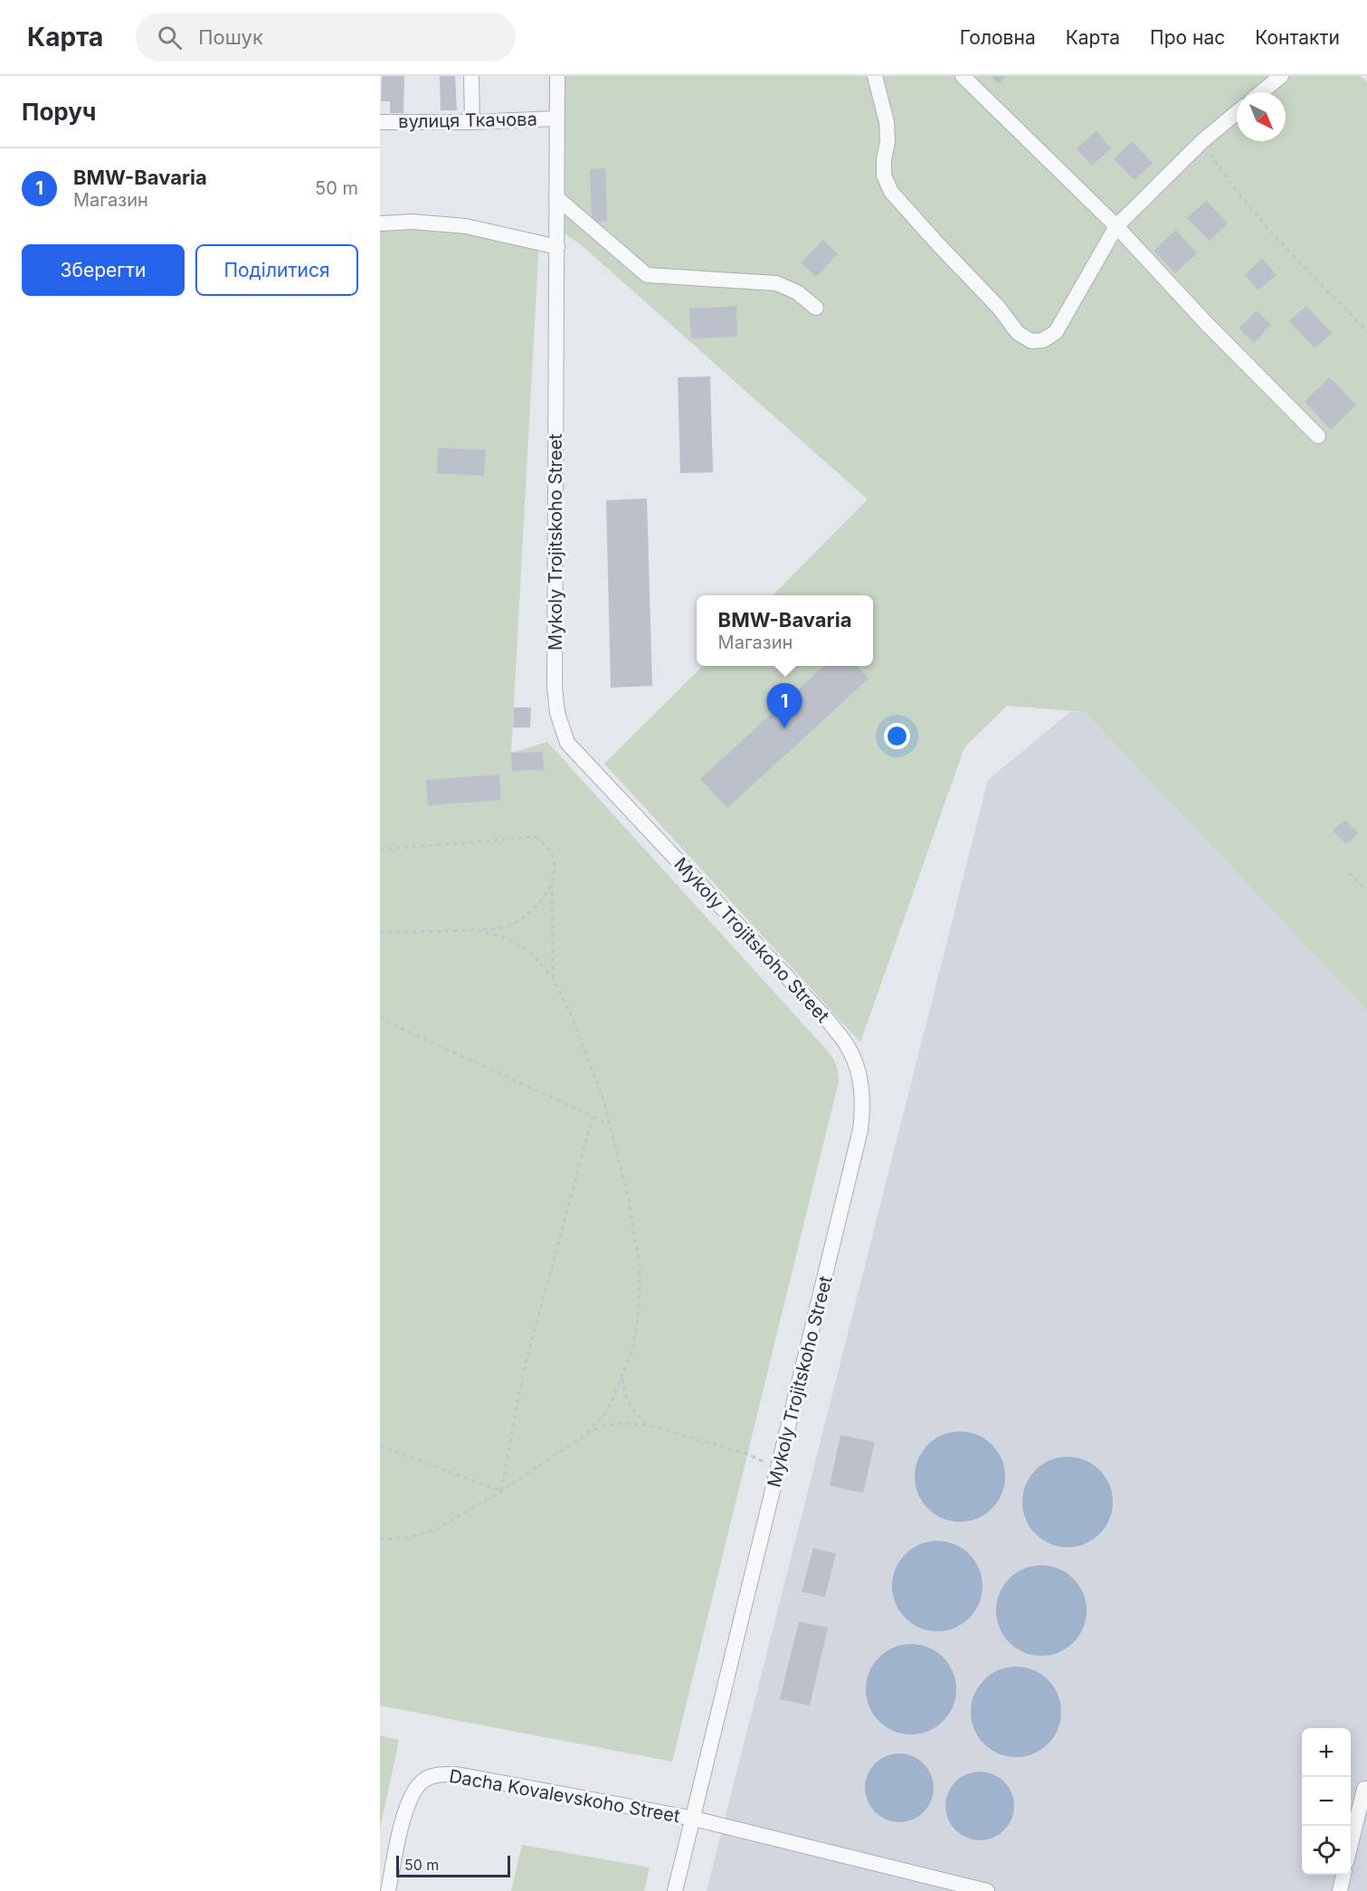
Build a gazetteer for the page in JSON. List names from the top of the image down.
{
  "streets": {
    "street": ["вулиця Ткачова", "Mykoly Trojitskoho Street", "Dacha Kovalevskoho Street"]
  },
  "crossings": [
    ["вулиця Ткачова", "Mykoly Trojitskoho Street"],
    ["Mykoly Trojitskoho Street", "Dacha Kovalevskoho Street"]
  ],
  "scale_bar": "50 m",
  "north": "bottom right",
  "page": {
    "header": "Карта",
    "search": "Пошук",
    "nav": [
      "Головна",
      "Карта",
      "Про нас",
      "Контакти"
    ],
    "heading": "Поруч",
    "list": [
      {
        "mark": "1",
        "name": "BMW-Bavaria",
        "note": "Магазин",
        "value": "50 m"
      }
    ],
    "buttons": ["Зберегти", "Поділитися"],
    "popup": ["BMW-Bavaria", "Магазин"],
    "pins": "1",
    "map_buttons": ["+", "−"],
    "scale": "50 m"
  }
}
